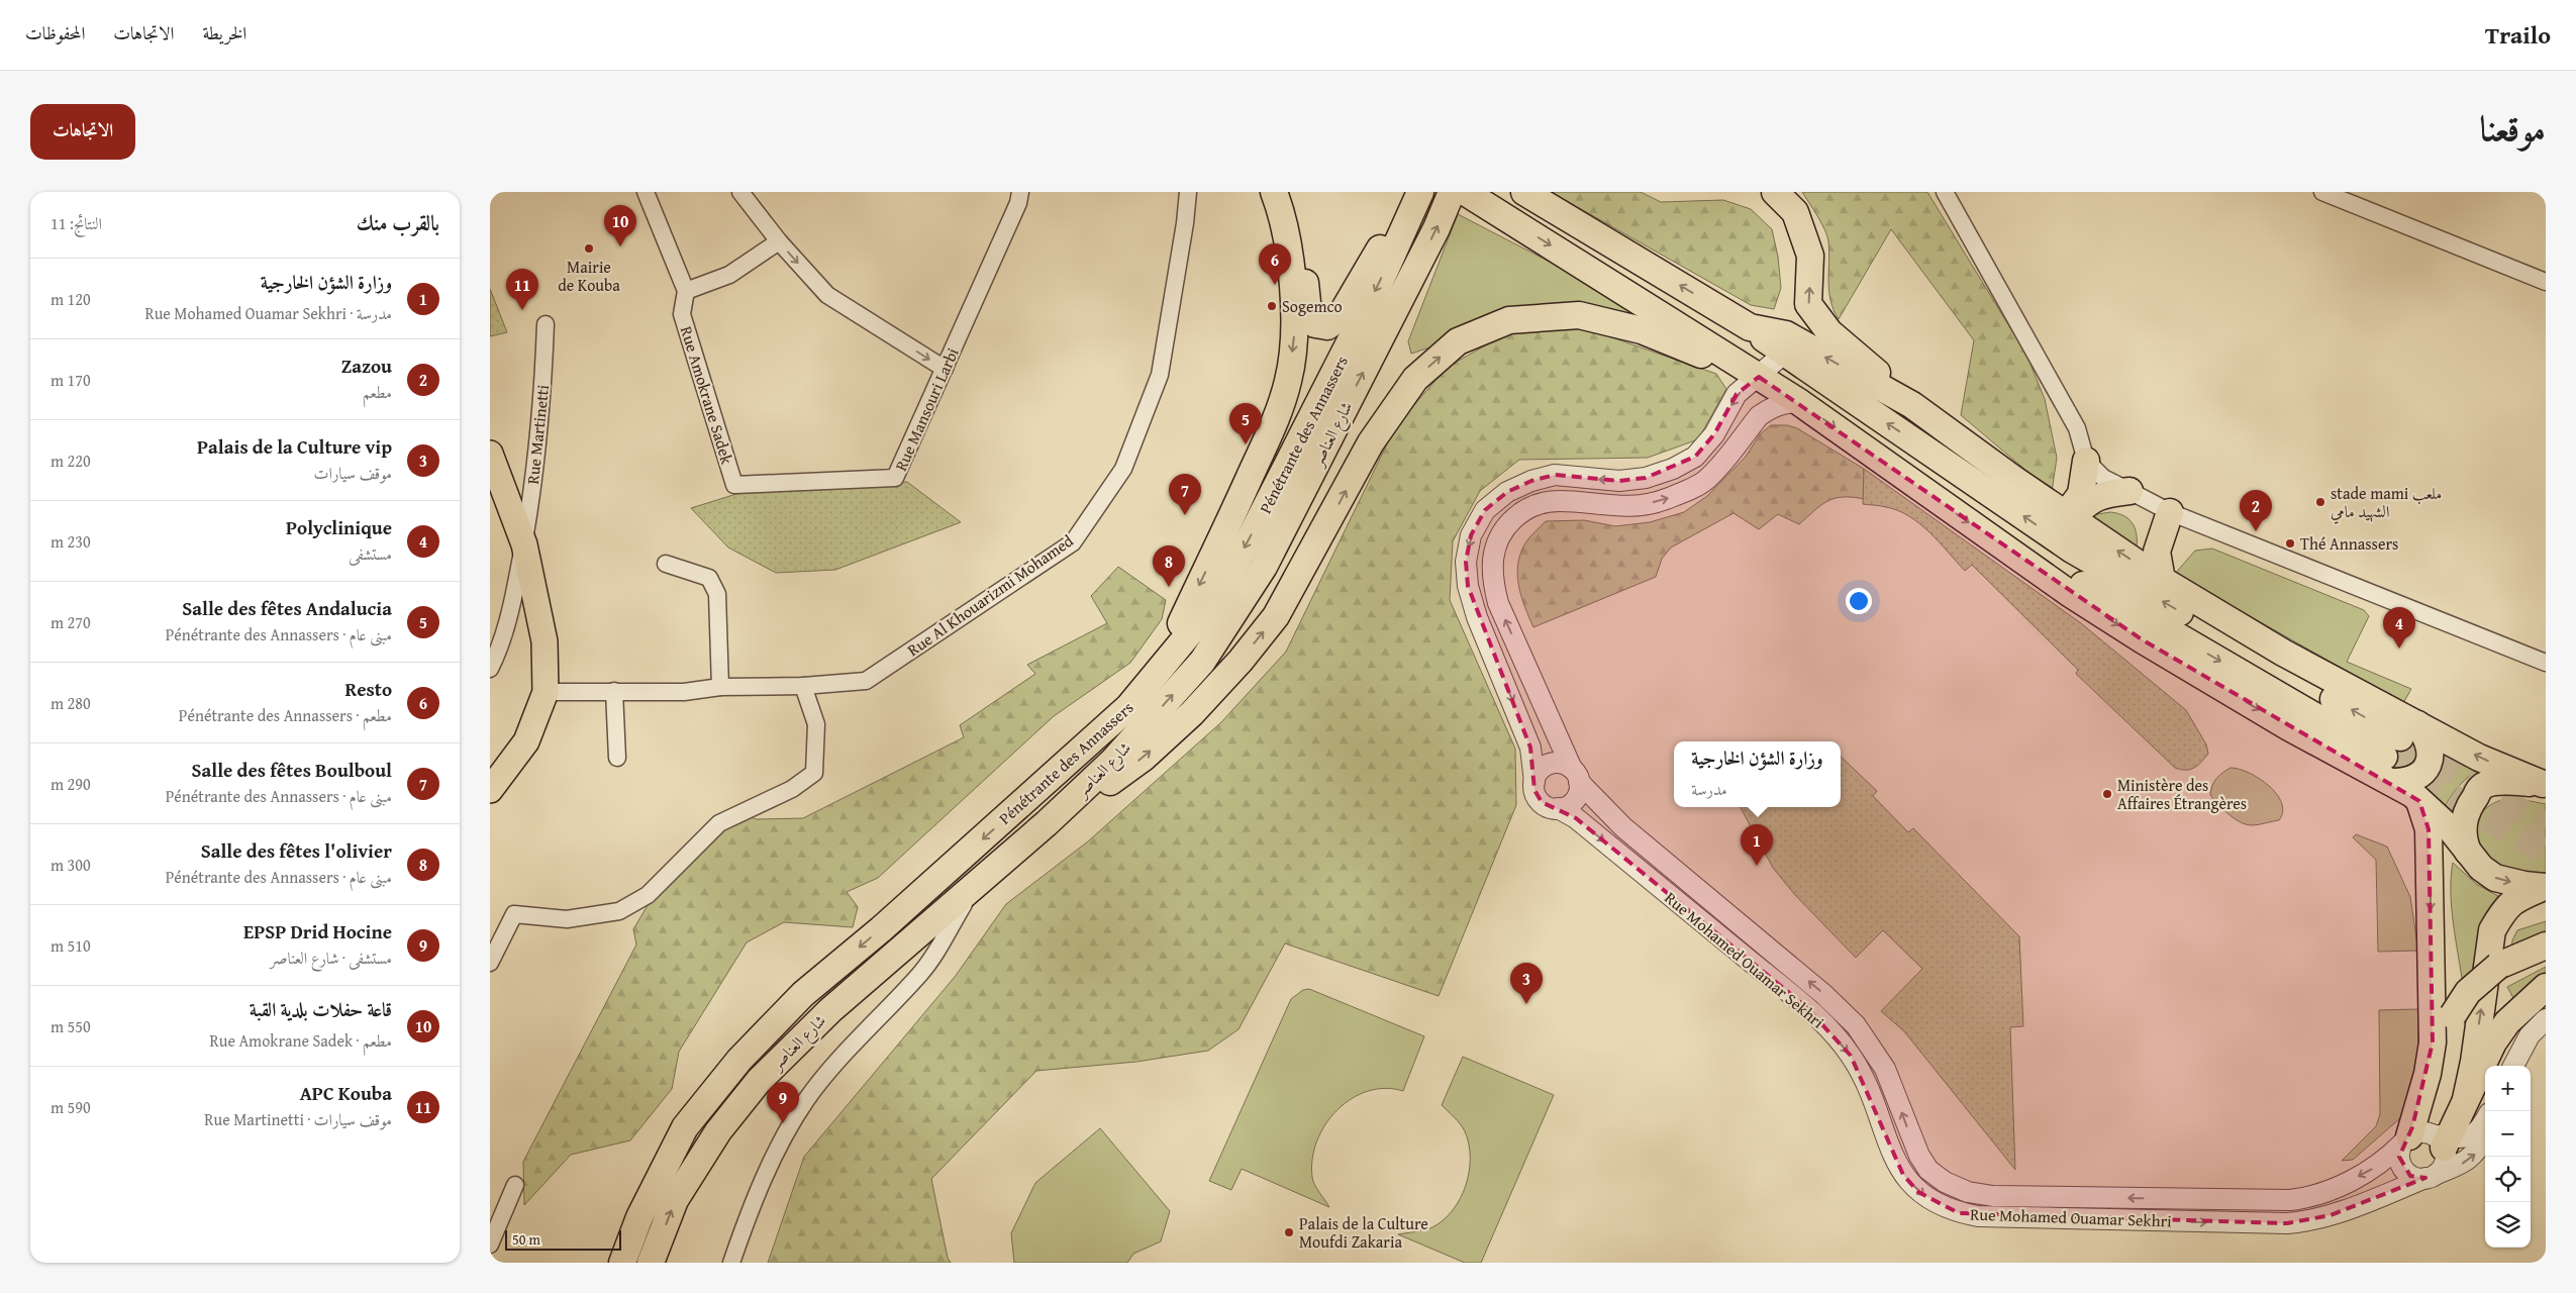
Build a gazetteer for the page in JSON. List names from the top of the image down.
{
  "streets": {
    "highway": ["شارع العناصر", "Pénétrante des Annassers"],
    "street": [
      "Rue Amokrane Sadek",
      "Rue Mansouri Larbi",
      "Rue Martinetti",
      "Rue Al Khouarizmi Mohamed",
      "Rue Mohamed Ouamar Sekhri"
    ]
  },
  "crossings": [
    ["Rue Amokrane Sadek", "Rue Mansouri Larbi"]
  ],
  "one_way": ["شارع العناصر", "Pénétrante des Annassers", "Rue Mohamed Ouamar Sekhri"],
  "places": [
    "Mairie de Kouba",
    "Sogemco",
    "stade mami ملعب الشهيد مامي",
    "Thé Annassers",
    "Ministère des Affaires Étrangères",
    "Palais de la Culture Moufdi Zakaria"
  ],
  "scale_bar": "50 m",
  "page": {
    "header": "Trailo",
    "nav": ["الخريطة", "الاتجاهات", "المحفوظات"],
    "title": "موقعنا",
    "buttons": "الاتجاهات",
    "heading": ["بالقرب منك", "النتائج: 11"],
    "pins": [
      "10",
      "6",
      "11",
      "5",
      "7",
      "2",
      "8",
      "4",
      "1",
      "3",
      "9"
    ],
    "list": [
      {
        "mark": "1",
        "name": "وزارة الشؤن الخارجية",
        "note": "مدرسة · Rue Mohamed Ouamar Sekhri",
        "value": "120 m"
      },
      {
        "mark": "2",
        "name": "Zazou",
        "note": "مطعم",
        "value": "170 m"
      },
      {
        "mark": "3",
        "name": "Palais de la Culture vip",
        "note": "موقف سيارات",
        "value": "220 m"
      },
      {
        "mark": "4",
        "name": "Polyclinique",
        "note": "مستشفى",
        "value": "230 m"
      },
      {
        "mark": "5",
        "name": "Salle des fêtes Andalucia",
        "note": "مبنى عام · Pénétrante des Annassers",
        "value": "270 m"
      },
      {
        "mark": "6",
        "name": "Resto",
        "note": "مطعم · Pénétrante des Annassers",
        "value": "280 m"
      },
      {
        "mark": "7",
        "name": "Salle des fêtes Boulboul",
        "note": "مبنى عام · Pénétrante des Annassers",
        "value": "290 m"
      },
      {
        "mark": "8",
        "name": "Salle des fêtes l'olivier",
        "note": "مبنى عام · Pénétrante des Annassers",
        "value": "300 m"
      },
      {
        "mark": "9",
        "name": "EPSP Drid Hocine",
        "note": "مستشفى · شارع العناصر",
        "value": "510 m"
      },
      {
        "mark": "10",
        "name": "قاعة حفلات بلدية القبة",
        "note": "مطعم · Rue Amokrane Sadek",
        "value": "550 m"
      },
      {
        "mark": "11",
        "name": "APC Kouba",
        "note": "موقف سيارات · Rue Martinetti",
        "value": "590 m"
      }
    ],
    "popup": ["وزارة الشؤن الخارجية", "مدرسة"],
    "map_buttons": ["+", "−"],
    "scale": "50 m"
  }
}
